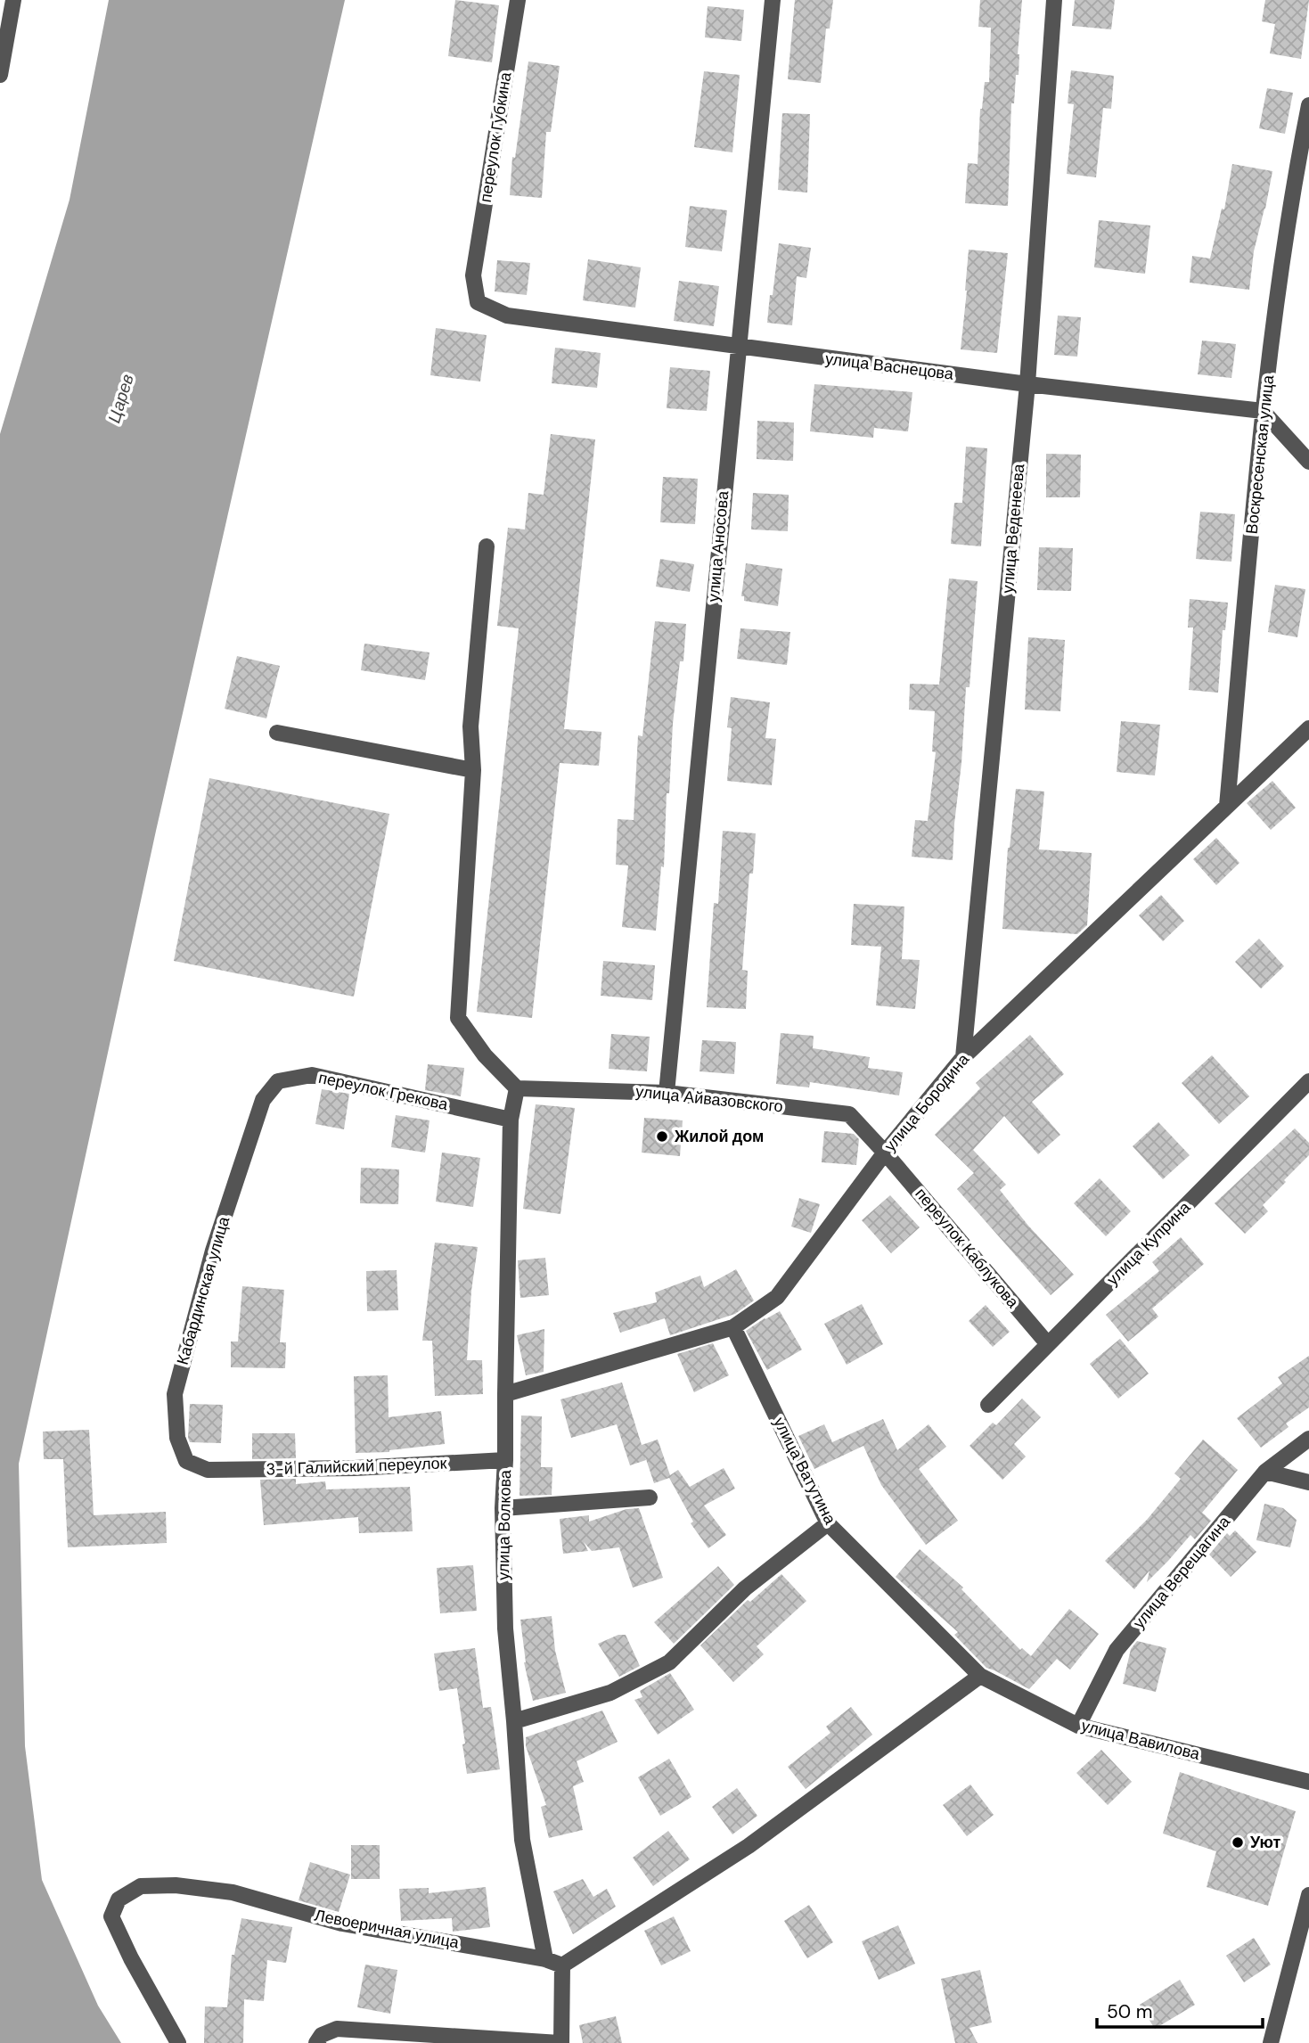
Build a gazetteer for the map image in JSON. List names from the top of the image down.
{
  "streets": {
    "street": [
      "переулок Губкина",
      "улица Васнецова",
      "Воскресенская улица",
      "улица Веденеева",
      "улица Аносова",
      "переулок Грекова",
      "улица Айвазовского",
      "улица Бородина",
      "улица Куприна",
      "переулок Каблукова",
      "Кабардинская улица",
      "3-й Галийский переулок",
      "улица Ватутина",
      "улица Волкова",
      "улица Верещагина",
      "улица Вавилова",
      "Левоеричная улица"
    ]
  },
  "crossings": [
    ["переулок Губкина", "улица Васнецова"],
    ["улица Васнецова", "Воскресенская улица"],
    ["улица Васнецова", "улица Веденеева"],
    ["улица Васнецова", "улица Аносова"],
    ["Воскресенская улица", "улица Бородина"],
    ["улица Веденеева", "улица Бородина"],
    ["улица Аносова", "улица Айвазовского"],
    ["переулок Грекова", "Кабардинская улица"],
    ["переулок Грекова", "улица Волкова"],
    ["улица Айвазовского", "улица Бородина"],
    ["улица Айвазовского", "переулок Каблукова"],
    ["улица Айвазовского", "улица Волкова"],
    ["улица Бородина", "переулок Каблукова"],
    ["улица Бородина", "улица Ватутина"],
    ["улица Бородина", "улица Волкова"],
    ["улица Куприна", "переулок Каблукова"],
    ["Кабардинская улица", "3-й Галийский переулок"],
    ["3-й Галийский переулок", "улица Волкова"],
    ["улица Ватутина", "улица Вавилова"],
    ["улица Волкова", "Левоеричная улица"],
    ["улица Верещагина", "улица Вавилова"]
  ],
  "water": ["Царев"],
  "places": ["Жилой дом", "Уют"],
  "scale_bar": "50 m"
}
